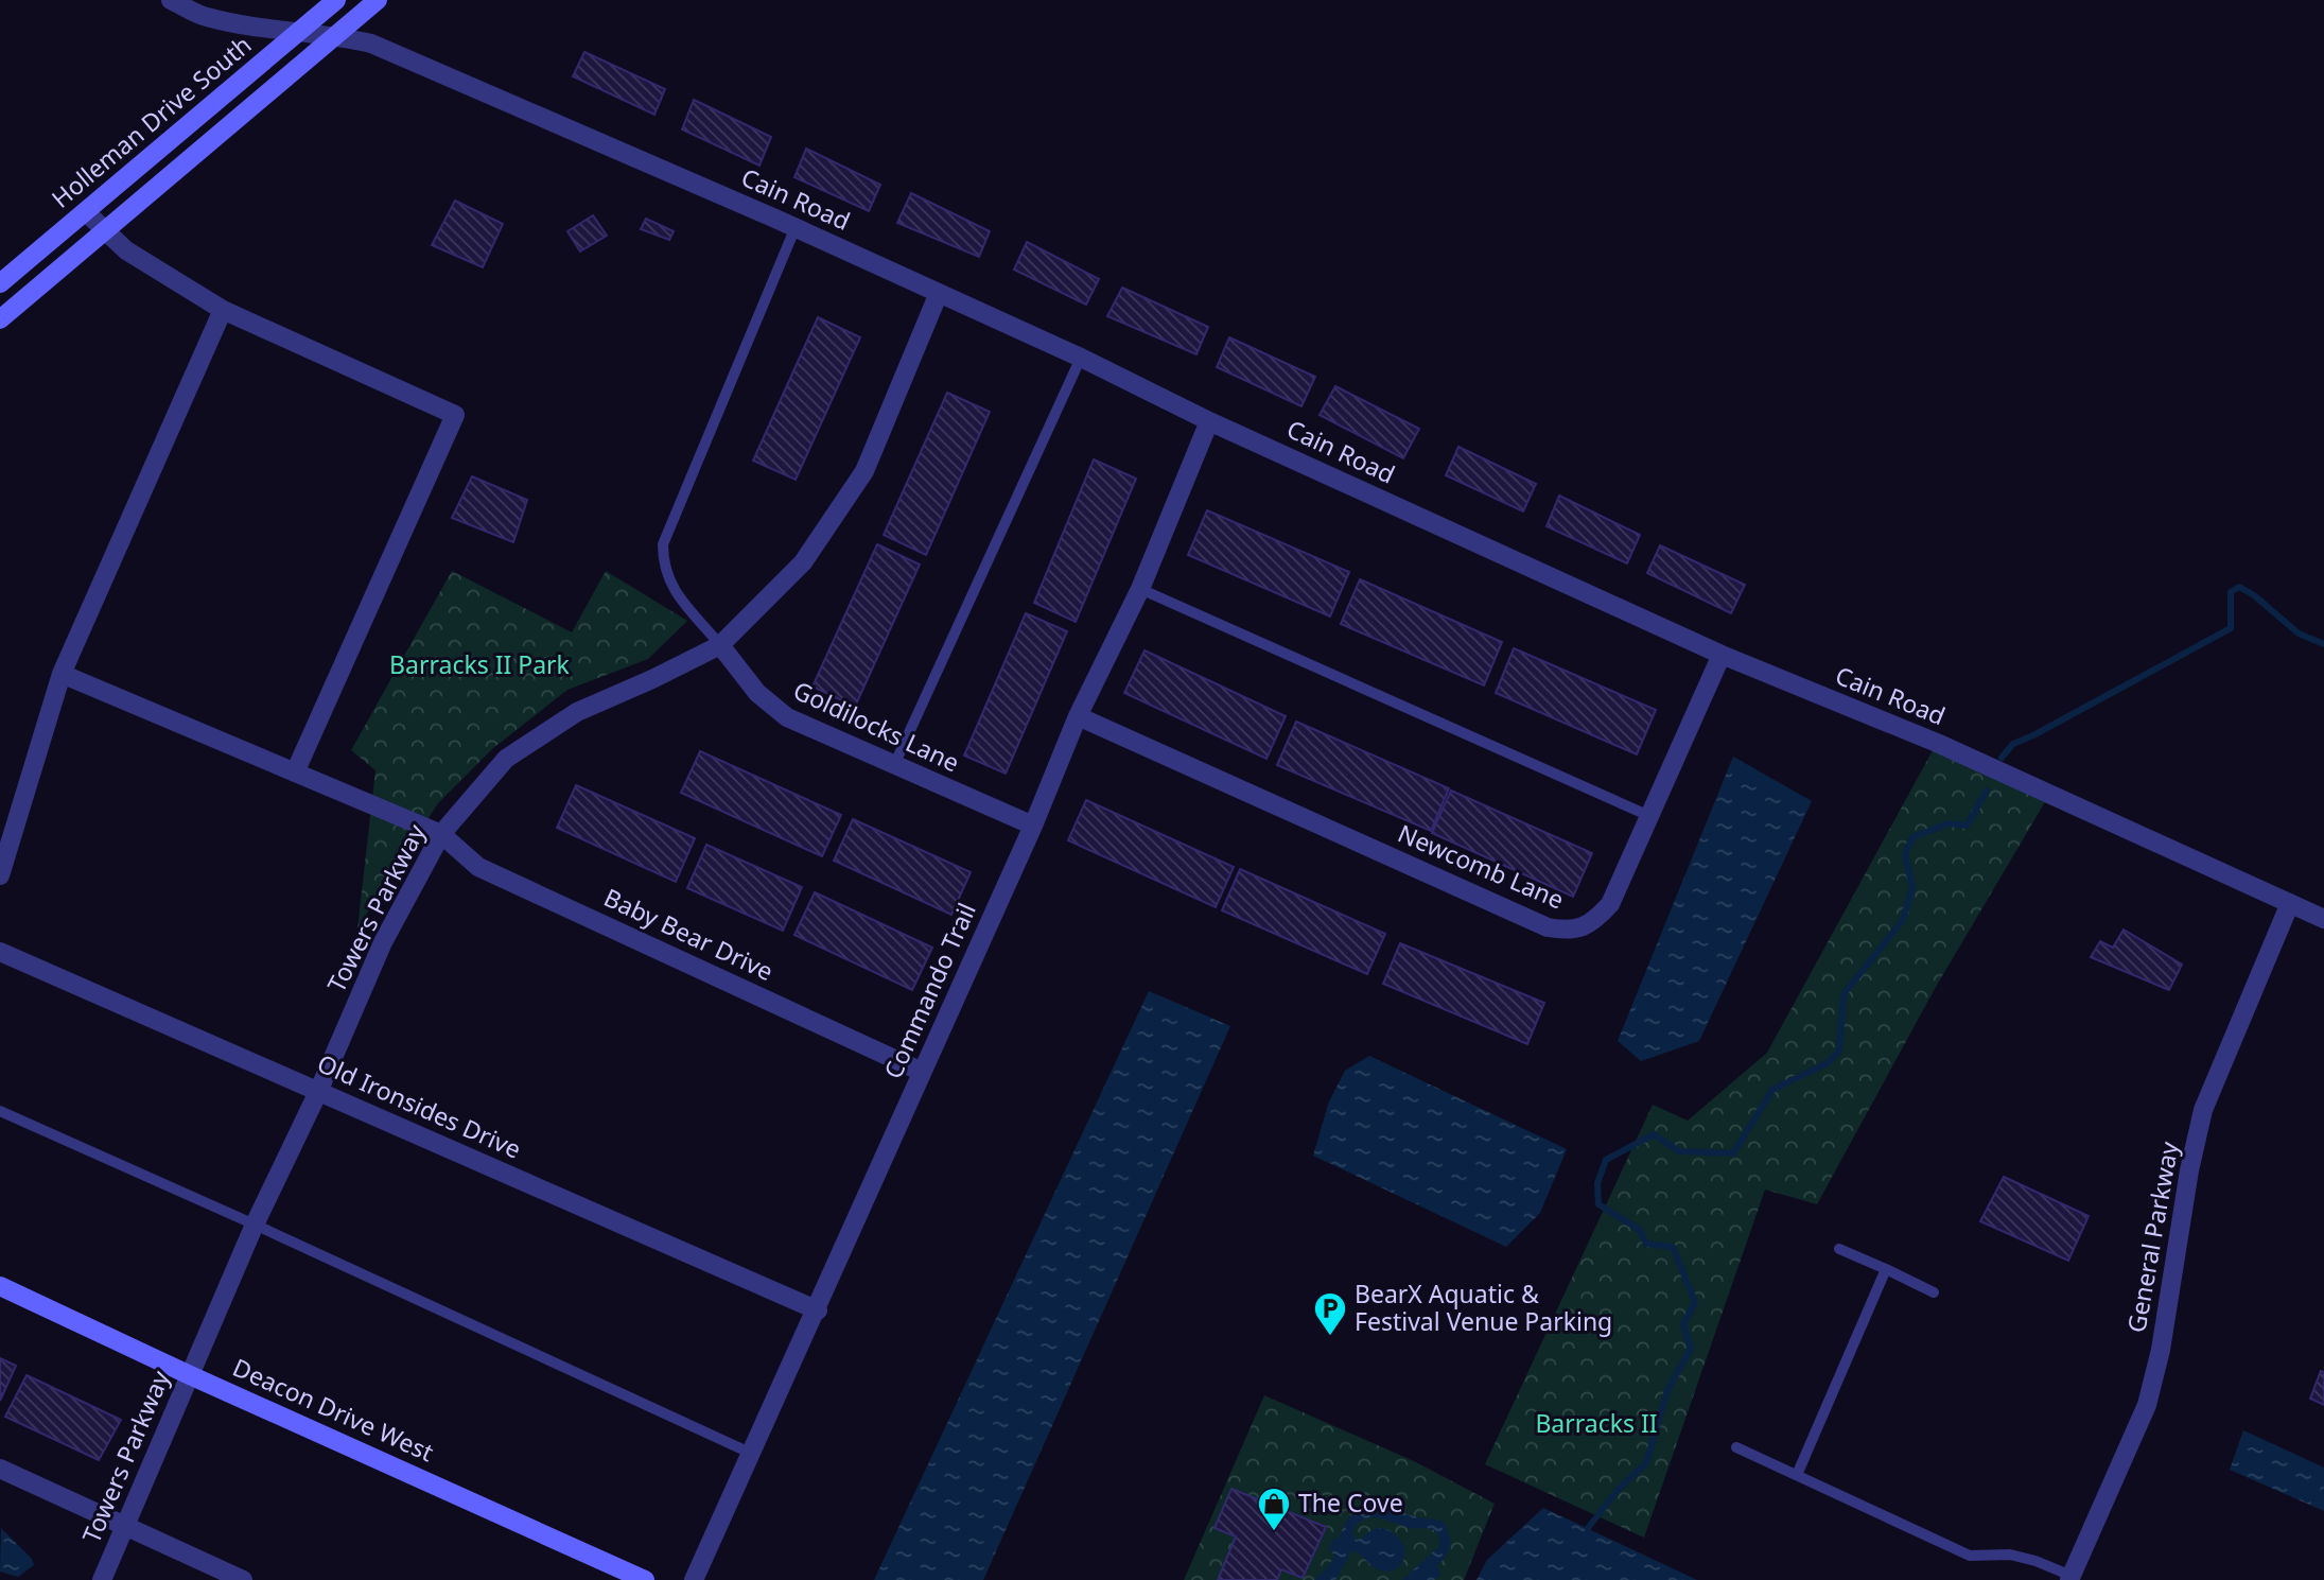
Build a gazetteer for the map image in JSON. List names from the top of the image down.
{
  "streets": {
    "street": [
      "Holleman Drive South",
      "Cain Road",
      "Goldilocks Lane",
      "Newcomb Lane",
      "Towers Parkway",
      "Baby Bear Drive",
      "Commando Trail",
      "Old Ironsides Drive",
      "General Parkway",
      "Deacon Drive West"
    ]
  },
  "crossings": [
    ["Holleman Drive South", "Cain Road"],
    ["Cain Road", "Newcomb Lane"],
    ["Cain Road", "Towers Parkway"],
    ["Cain Road", "Commando Trail"],
    ["Cain Road", "General Parkway"],
    ["Goldilocks Lane", "Towers Parkway"],
    ["Goldilocks Lane", "Commando Trail"],
    ["Newcomb Lane", "Commando Trail"],
    ["Towers Parkway", "Baby Bear Drive"],
    ["Towers Parkway", "Old Ironsides Drive"],
    ["Towers Parkway", "Deacon Drive West"],
    ["Baby Bear Drive", "Commando Trail"],
    ["Commando Trail", "Old Ironsides Drive"]
  ],
  "parks": ["Barracks II Park", "Barracks II"],
  "places": {
    "parking": ["BearX Aquatic & Festival Venue Parking"],
    "shop": ["The Cove"]
  }
}
